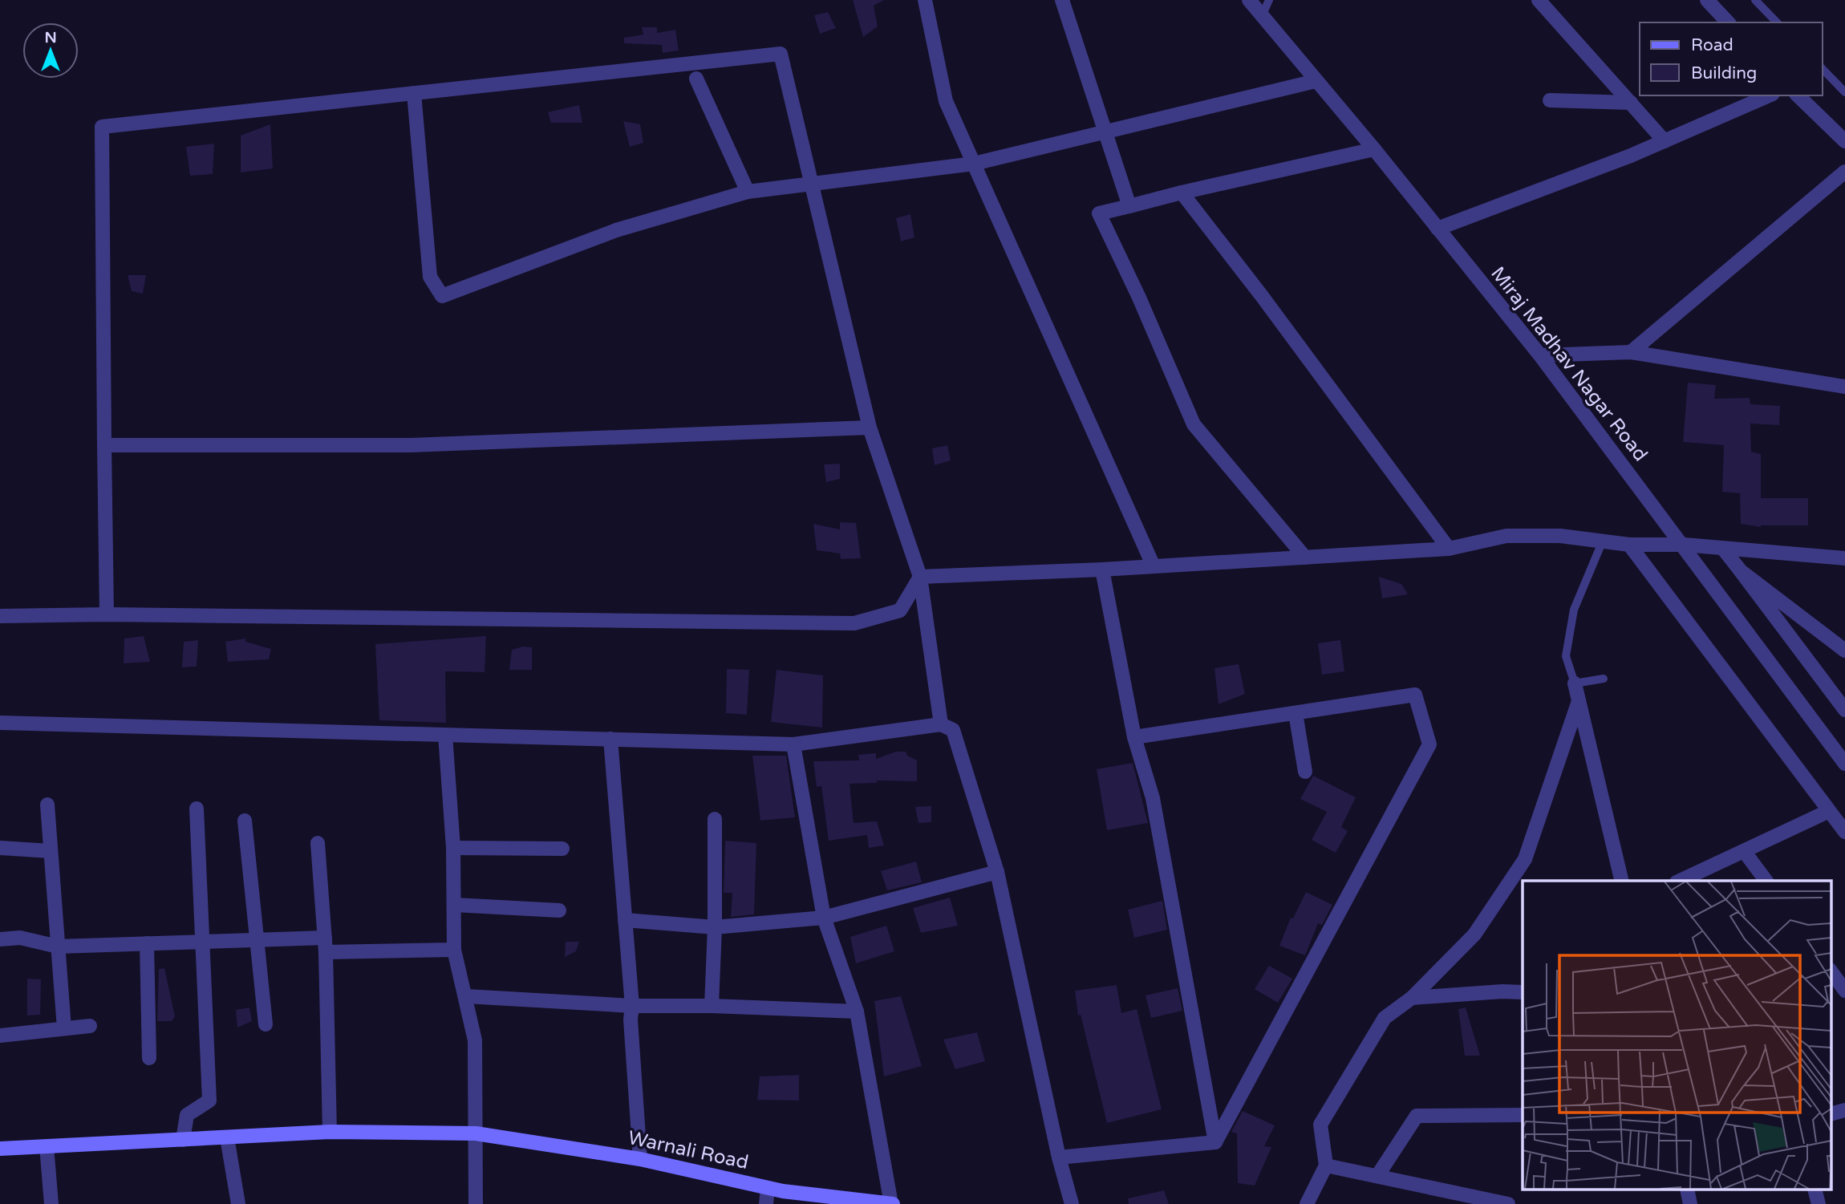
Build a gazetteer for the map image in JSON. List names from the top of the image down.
{
  "streets": {
    "main road": ["Warnali Road"],
    "street": ["Miraj Madhav Nagar Road"]
  },
  "legend": ["Road", "Building"],
  "north": "top"
}
